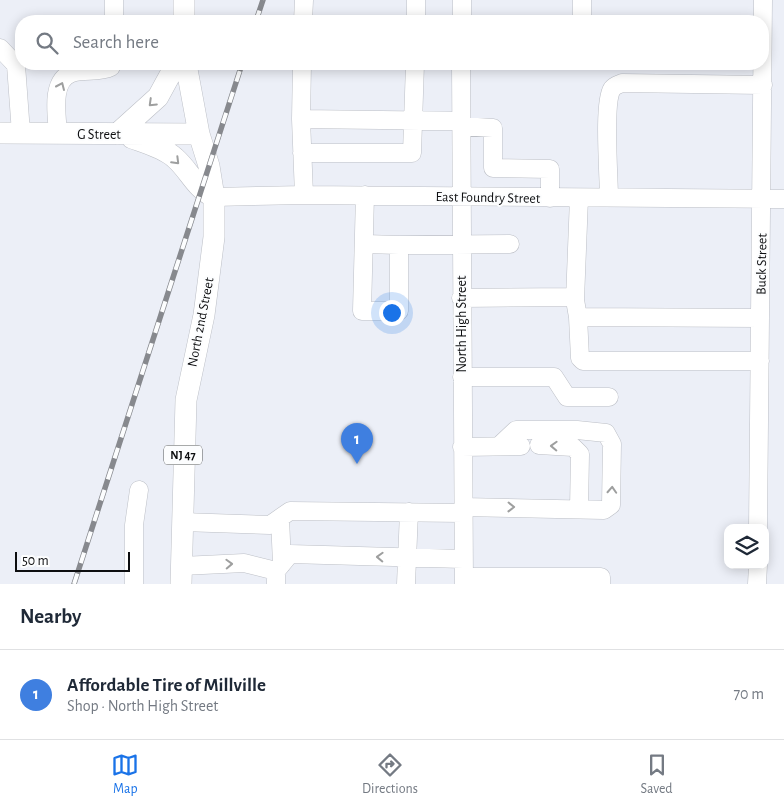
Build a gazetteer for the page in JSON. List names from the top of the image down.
{
  "streets": {
    "main road": ["G Street", "North 2nd Street", "NJ 47"],
    "street": ["East Foundry Street", "Buck Street", "North High Street"]
  },
  "crossings": [
    ["G Street", "North 2nd Street"],
    ["East Foundry Street", "Buck Street"],
    ["East Foundry Street", "North 2nd Street"],
    ["East Foundry Street", "North High Street"]
  ],
  "scale_bar": "50 m",
  "page": {
    "search": "Search here",
    "pins": "1",
    "scale": "50 m",
    "heading": "Nearby",
    "list": [
      {
        "mark": "1",
        "name": "Affordable Tire of Millville",
        "note": "Shop · North High Street",
        "value": "70 m"
      }
    ],
    "nav": ["Map", "Directions", "Saved"]
  }
}
